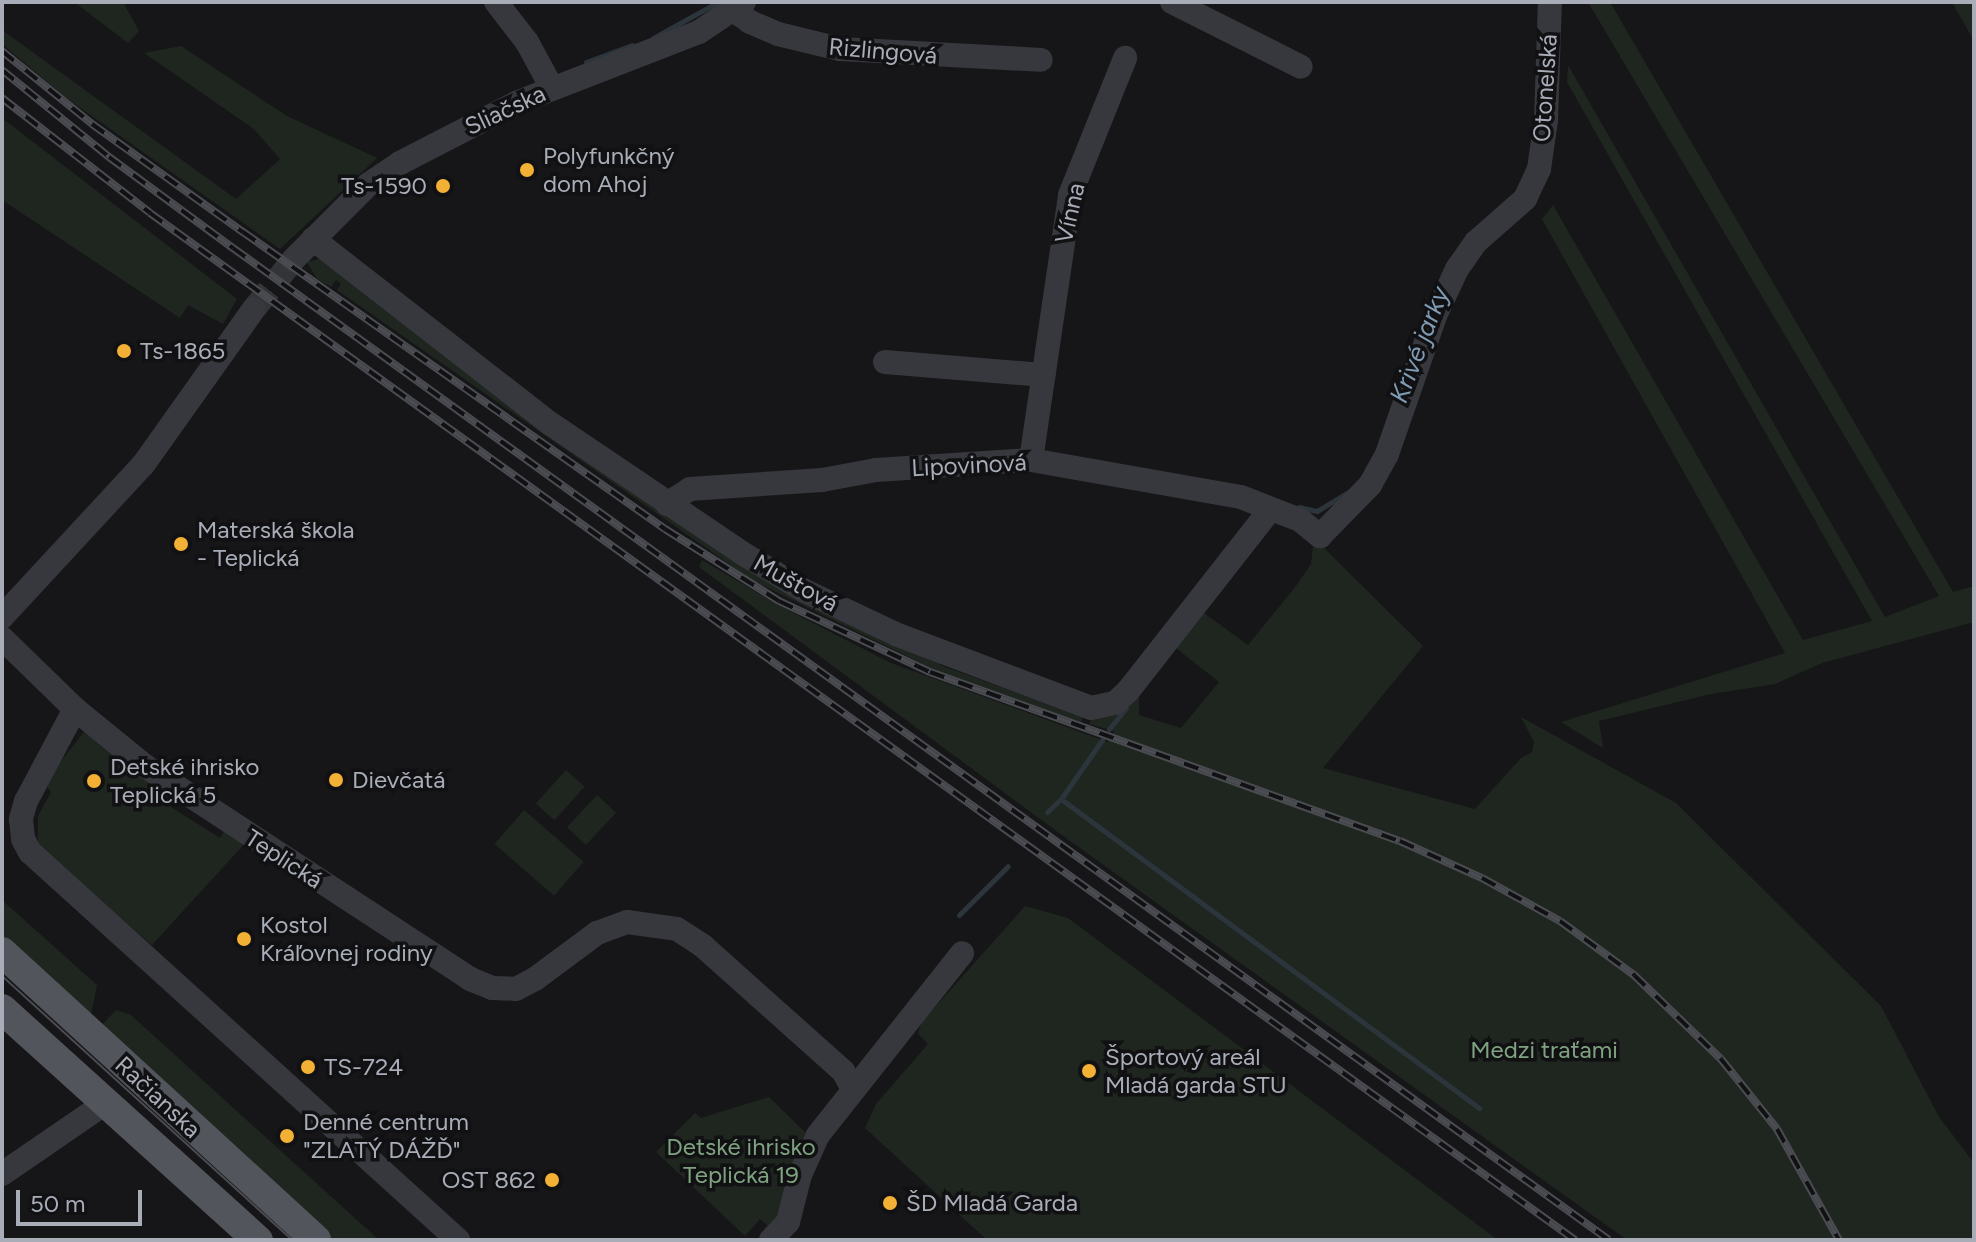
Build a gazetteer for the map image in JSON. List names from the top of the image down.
{
  "streets": {
    "main road": ["Račianska"],
    "street": [
      "Rizlingová",
      "Otonelská",
      "Sliačska",
      "Vínna",
      "Lipovinová",
      "Muštová",
      "Teplická"
    ]
  },
  "crossings": [
    ["Rizlingová", "Sliačska"],
    ["Otonelská", "Lipovinová"],
    ["Sliačska", "Muštová"],
    ["Vínna", "Lipovinová"],
    ["Lipovinová", "Muštová"]
  ],
  "water": ["Krivé jarky"],
  "parks": ["Medzi traťami", "Detské ihrisko Teplická 19"],
  "places": [
    "Polyfunkčný dom Ahoj",
    "Ts-1590",
    "Ts-1865",
    "Materská škola - Teplická",
    "Dievčatá",
    "Detské ihrisko Teplická 5",
    "Kostol Kráľovnej rodiny",
    "TS-724",
    "Športový areál Mladá garda STU",
    "Denné centrum \"ZLATÝ DÁŽĎ\"",
    "OST 862",
    "ŠD Mladá Garda"
  ],
  "scale_bar": "50 m"
}
